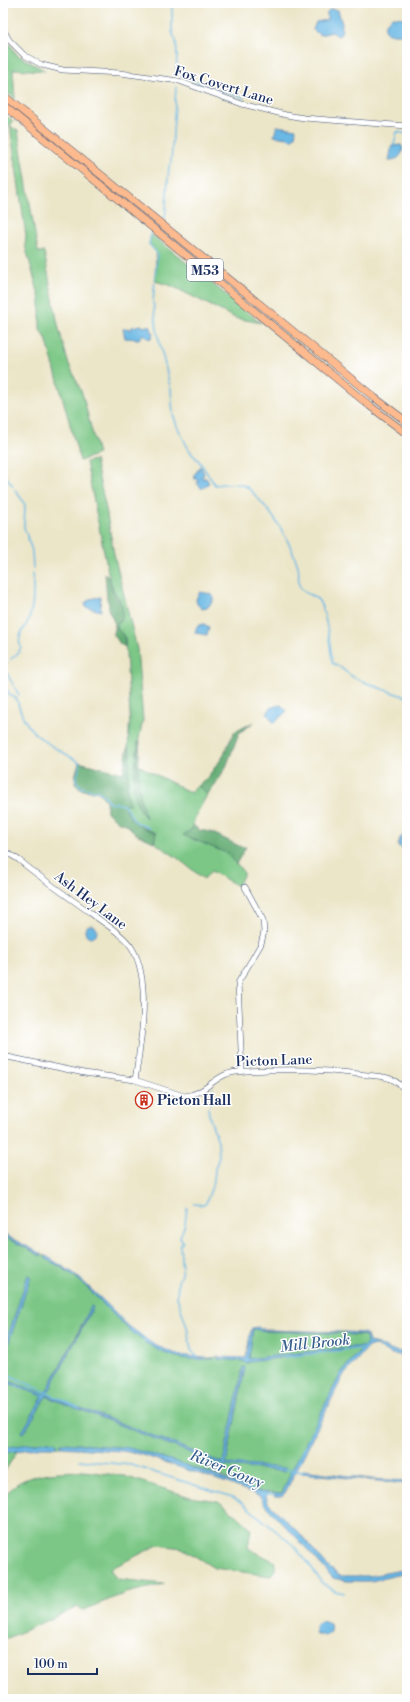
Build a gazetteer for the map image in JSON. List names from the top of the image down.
{
  "streets": {
    "highway": ["M53"],
    "street": ["Fox Covert Lane", "Ash Hey Lane", "Picton Lane"]
  },
  "crossings": [
    ["Ash Hey Lane", "Picton Lane"]
  ],
  "water": ["Mill Brook", "River Gowy"],
  "places": {
    "building": ["Picton Hall"]
  },
  "scale_bar": "100 m"
}
